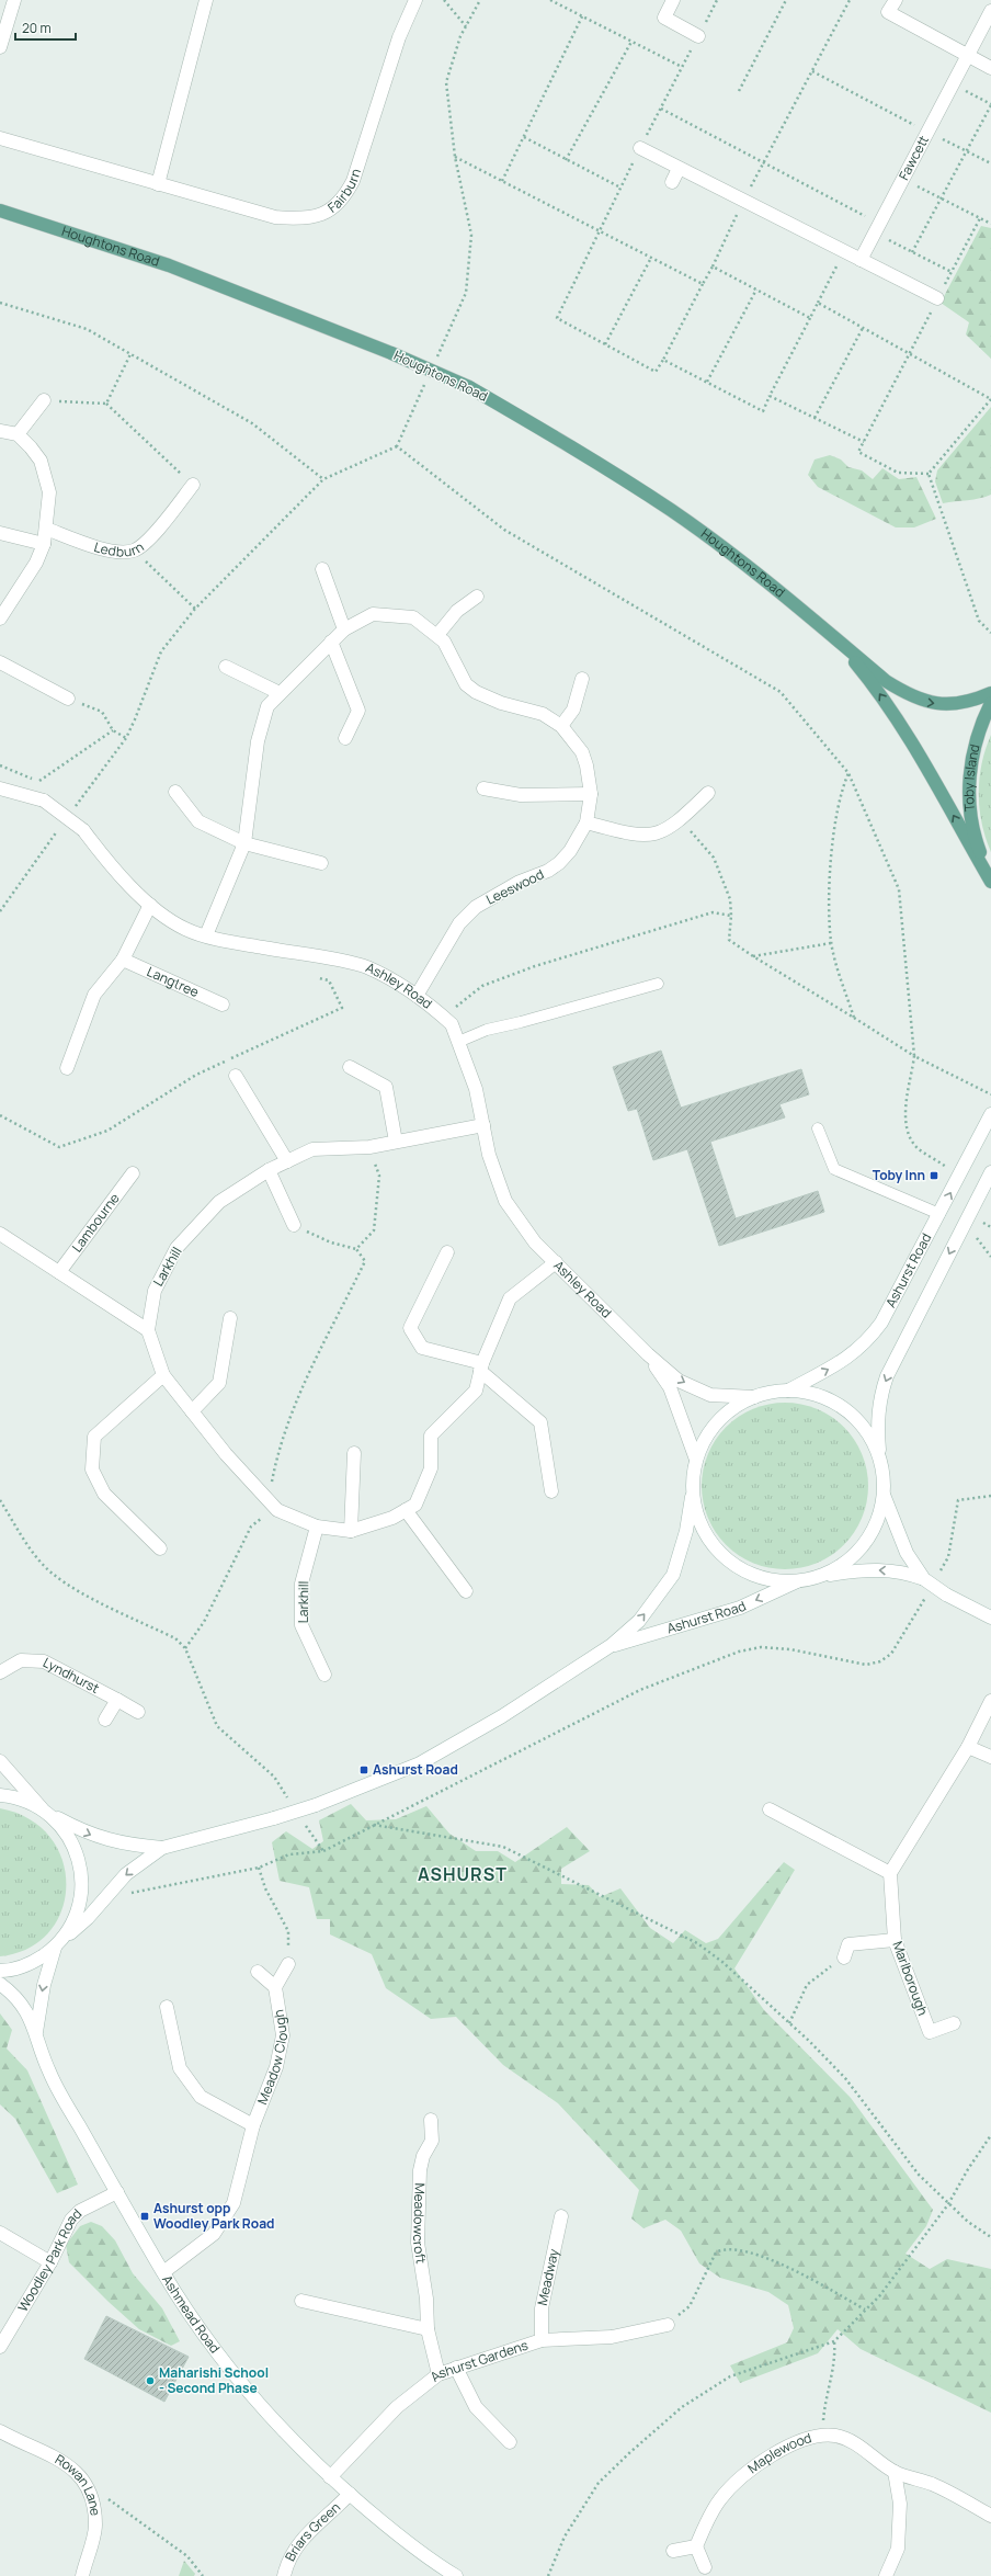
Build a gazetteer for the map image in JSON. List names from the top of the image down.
{
  "streets": {
    "main road": ["Houghtons Road", "Toby Island"],
    "street": [
      "Fawcett",
      "Fairburn",
      "Ledburn",
      "Leeswood",
      "Langtree",
      "Ashley Road",
      "Lambourne",
      "Larkhill",
      "Ashurst Road",
      "Lyndhurst",
      "Marlborough",
      "Meadow Clough",
      "Meadowcroft",
      "Woodley Park Road",
      "Meadway",
      "Ashmead Road",
      "Ashurst Gardens",
      "Maplewood",
      "Rowan Lane",
      "Briars Green"
    ]
  },
  "crossings": [
    ["Houghtons Road", "Toby Island"],
    ["Leeswood", "Ashley Road"],
    ["Ashley Road", "Larkhill"],
    ["Ashley Road", "Ashurst Road"],
    ["Ashurst Road", "Ashmead Road"],
    ["Meadow Clough", "Ashmead Road"],
    ["Meadowcroft", "Ashurst Gardens"],
    ["Woodley Park Road", "Ashmead Road"],
    ["Meadway", "Ashurst Gardens"],
    ["Ashmead Road", "Ashurst Gardens"],
    ["Ashmead Road", "Briars Green"]
  ],
  "districts": ["ASHURST"],
  "places": {
    "transit": ["Toby Inn", "Ashurst Road", "Ashurst opp Woodley Park Road"],
    "other": ["Maharishi School - Second Phase"]
  },
  "scale_bar": "20 m"
}
